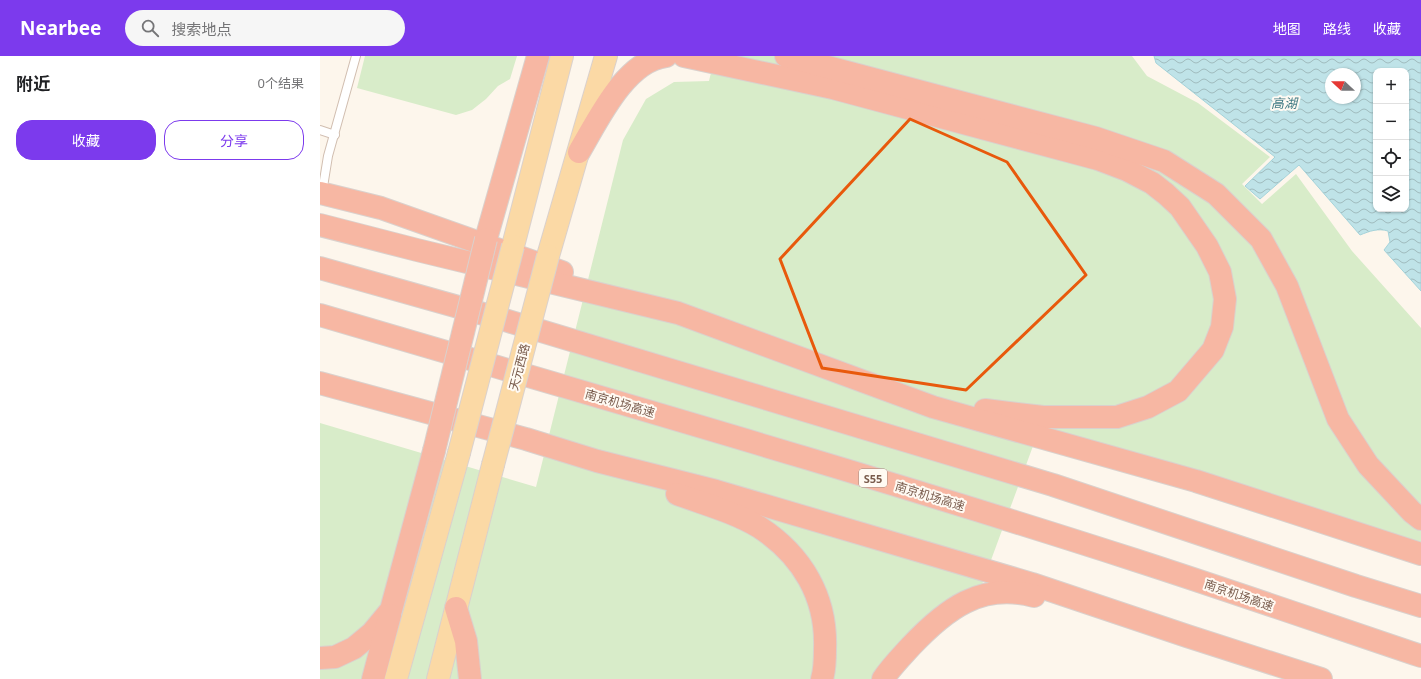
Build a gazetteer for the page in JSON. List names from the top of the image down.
{
  "streets": {
    "highway": ["南京机场高速", "S55"],
    "main road": ["天元西路"]
  },
  "water": ["高湖"],
  "north": "left",
  "page": {
    "header": "Nearbee",
    "search": "搜索地点",
    "nav": ["地图", "路线", "收藏"],
    "heading": ["附近", "0个结果"],
    "map_buttons": ["+", "−"],
    "buttons": ["收藏", "分享"]
  }
}
